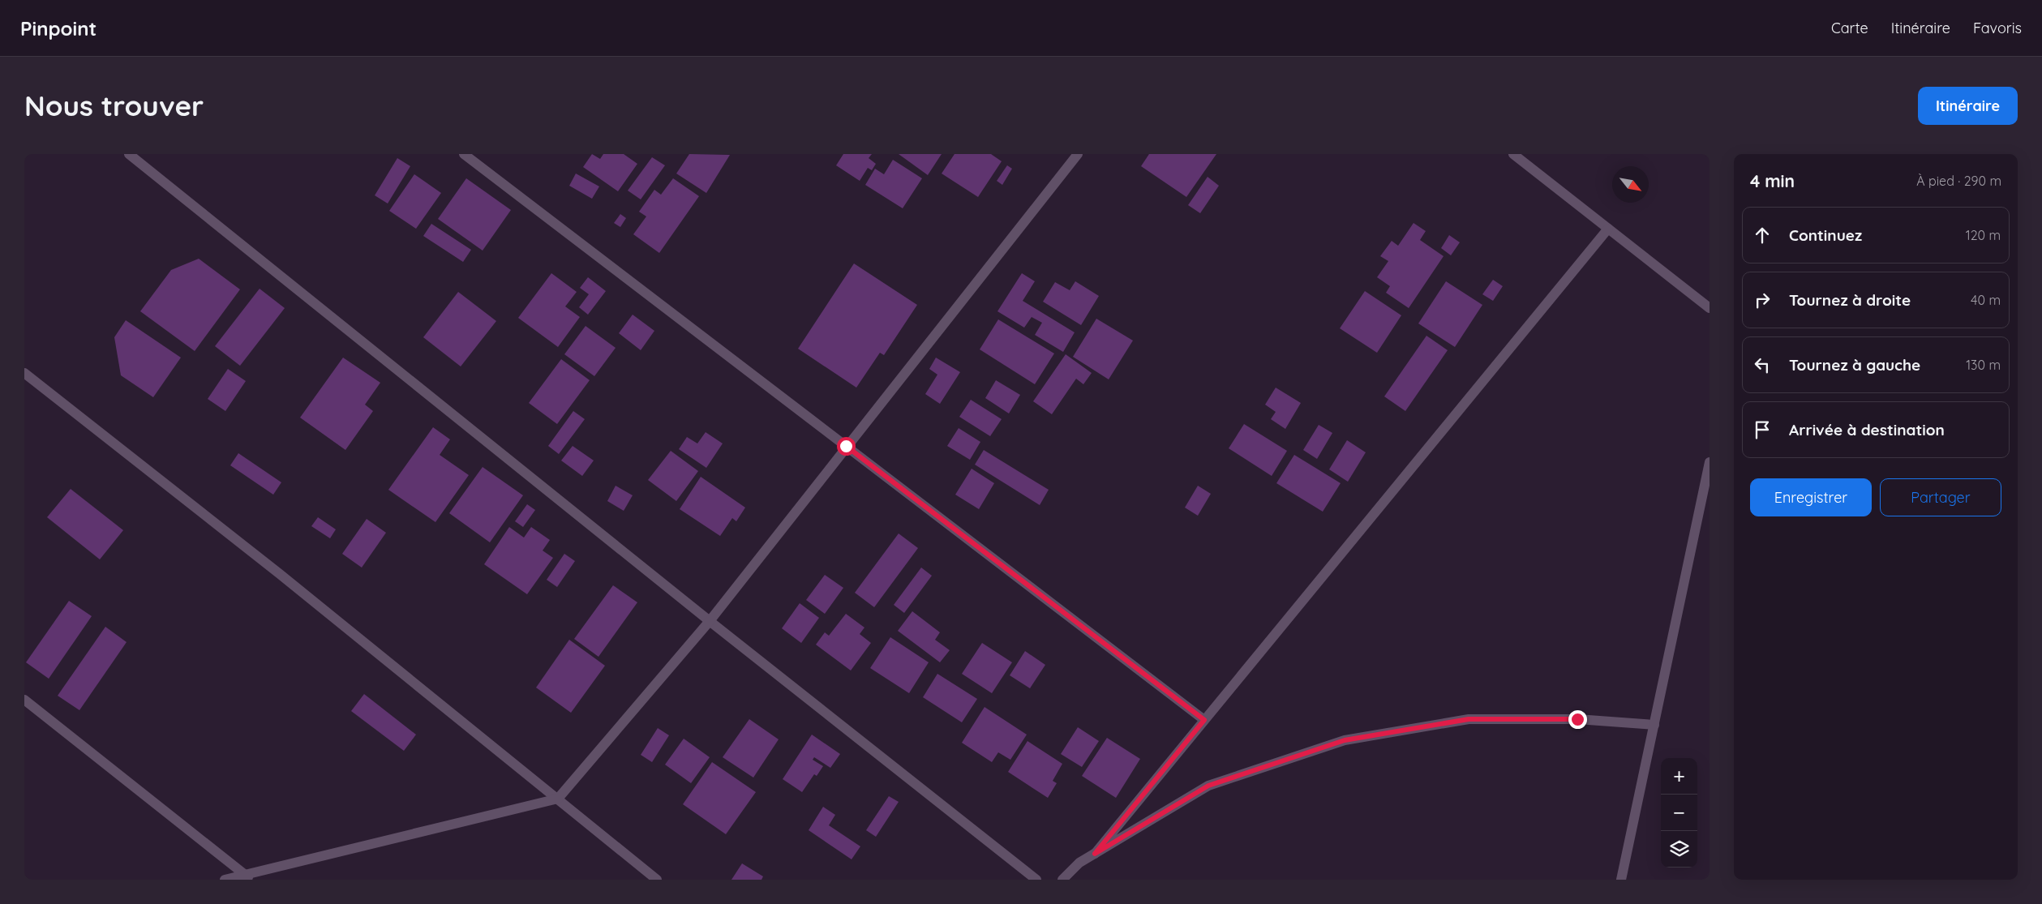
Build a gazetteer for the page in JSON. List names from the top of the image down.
{
  "north": "bottom right",
  "page": {
    "header": "Pinpoint",
    "nav": ["Carte", "Itinéraire", "Favoris"],
    "buttons": [
      "Itinéraire",
      ["Enregistrer", "Partager"]
    ],
    "title": "Nous trouver",
    "heading": ["4 min", "À pied · 290 m"],
    "list": [
      ["Continuez", "120 m"],
      ["Tournez à droite", "40 m"],
      ["Tournez à gauche", "130 m"],
      "Arrivée à destination"
    ],
    "map_buttons": ["+", "−"]
  }
}
